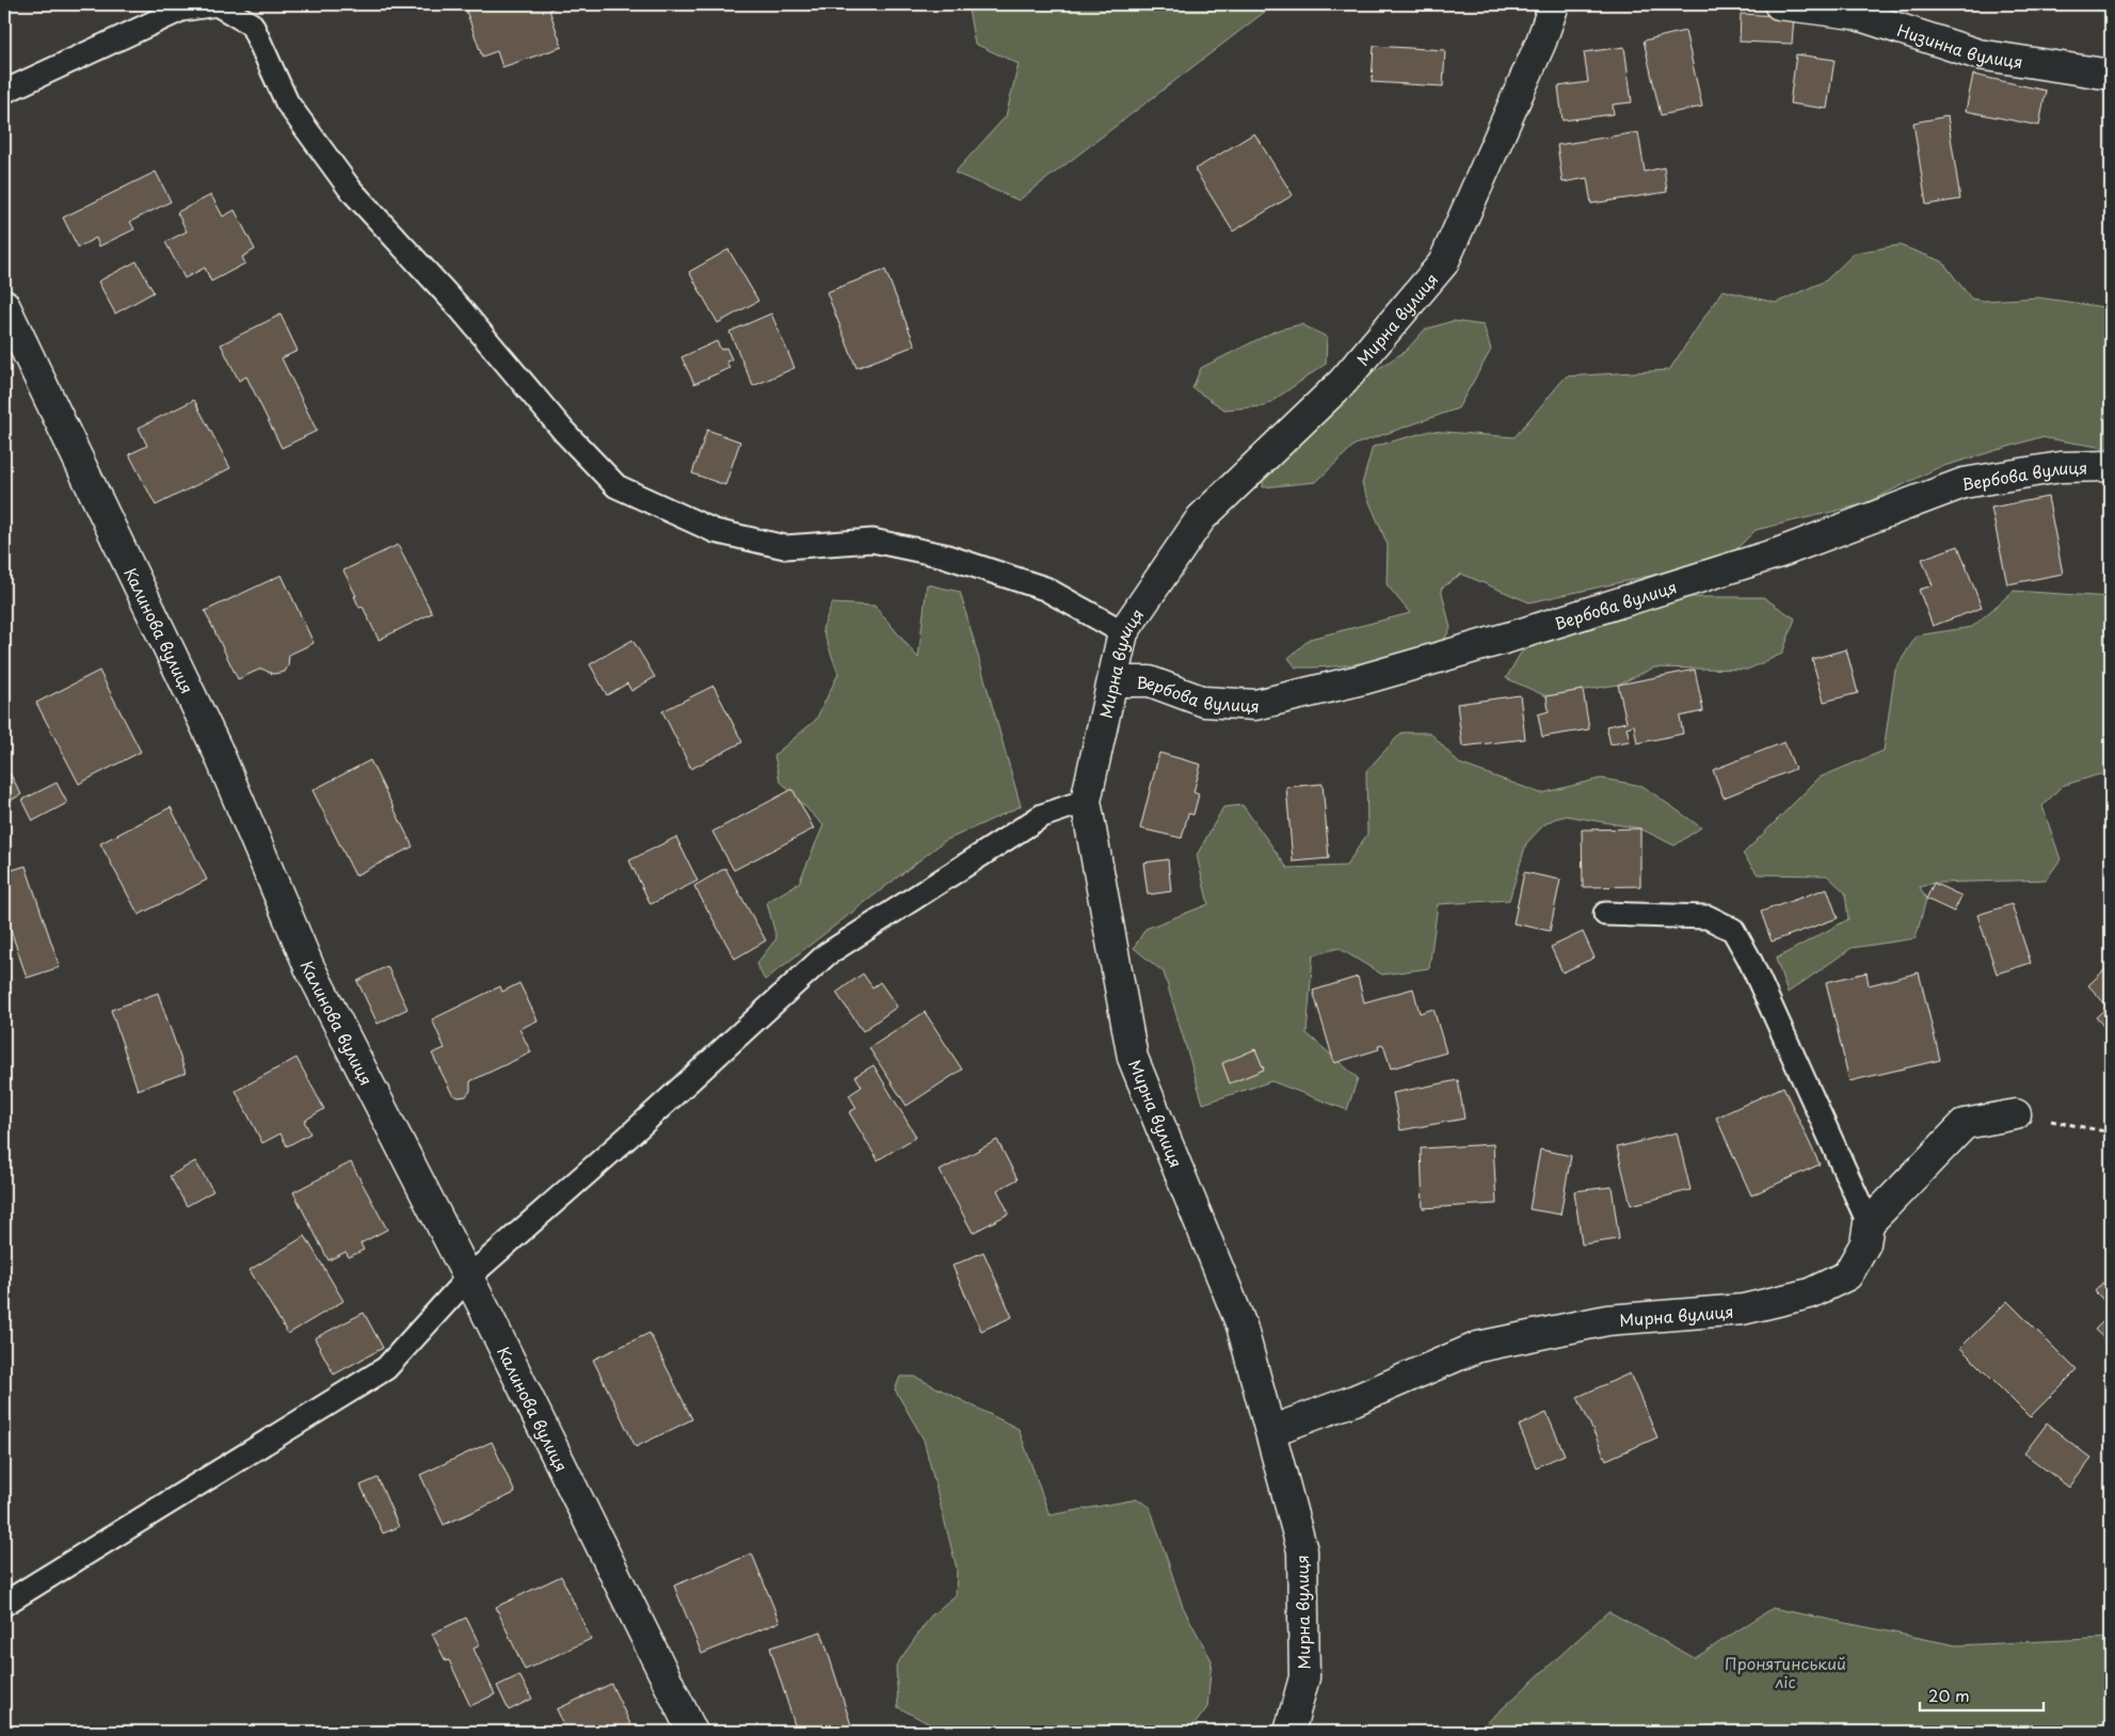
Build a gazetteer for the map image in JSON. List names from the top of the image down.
{
  "streets": {
    "street": [
      "Низинна вулиця",
      "Мирна вулиця",
      "Вербова вулиця",
      "Калинова вулиця"
    ]
  },
  "crossings": [
    ["Мирна вулиця", "Вербова вулиця"]
  ],
  "parks": ["Пронятинський ліс"],
  "scale_bar": "20 m"
}
